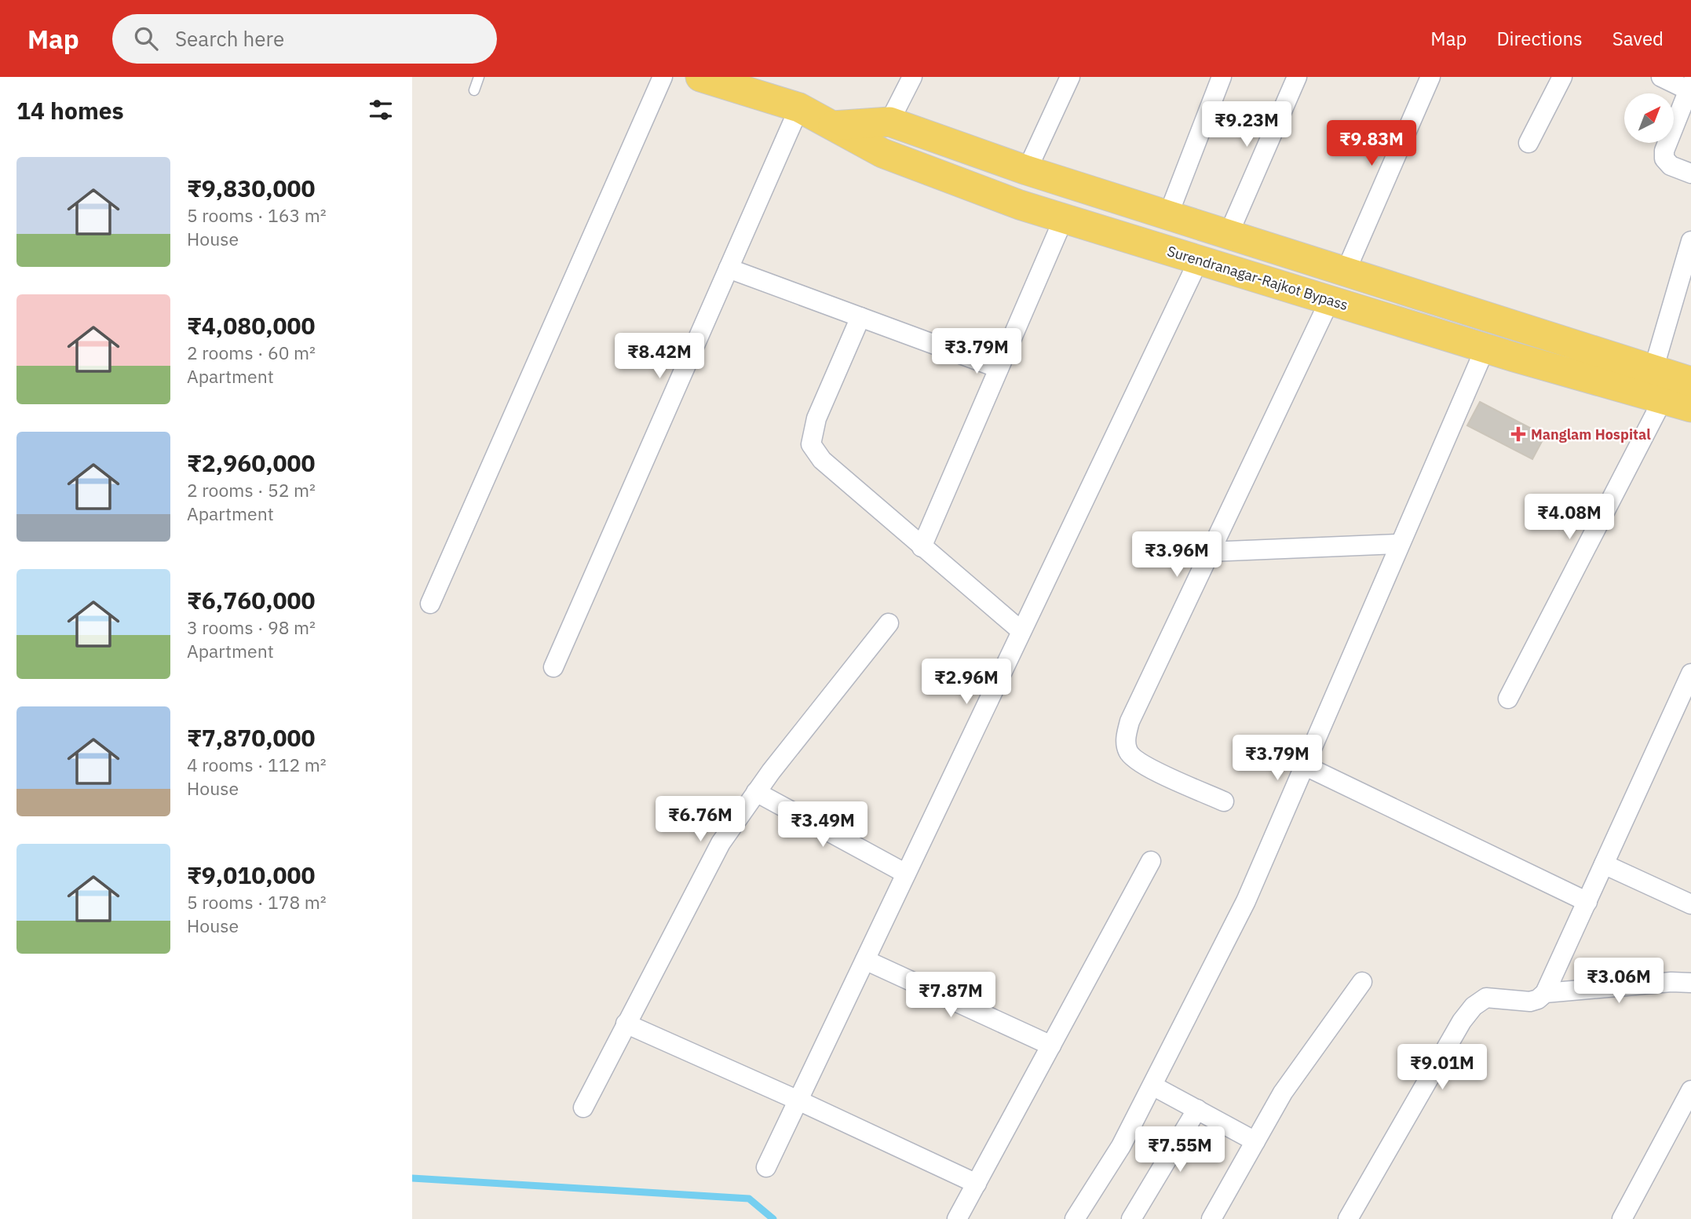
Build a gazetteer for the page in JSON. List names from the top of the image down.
{
  "streets": {
    "main road": ["Surendranagar-Rajkot Bypass"]
  },
  "places": {
    "health": ["Manglam Hospital"]
  },
  "north": "top right",
  "page": {
    "header": "Map",
    "search": "Search here",
    "nav": ["Map", "Directions", "Saved"],
    "heading": "14 homes",
    "price": [
      "₹9.23M",
      "₹9.83M",
      "₹3.79M",
      "₹8.42M",
      "₹4.08M",
      "₹3.96M",
      "₹2.96M",
      "₹3.79M",
      "₹6.76M",
      "₹3.49M",
      "₹3.06M",
      "₹7.87M",
      "₹9.01M",
      "₹7.55M"
    ],
    "list": [
      {
        "name": "₹9,830,000",
        "note": "5 rooms · 163 m² · House"
      },
      {
        "name": "₹4,080,000",
        "note": "2 rooms · 60 m² · Apartment"
      },
      {
        "name": "₹2,960,000",
        "note": "2 rooms · 52 m² · Apartment"
      },
      {
        "name": "₹6,760,000",
        "note": "3 rooms · 98 m² · Apartment"
      },
      {
        "name": "₹7,870,000",
        "note": "4 rooms · 112 m² · House"
      },
      {
        "name": "₹9,010,000",
        "note": "5 rooms · 178 m² · House"
      }
    ]
  }
}
